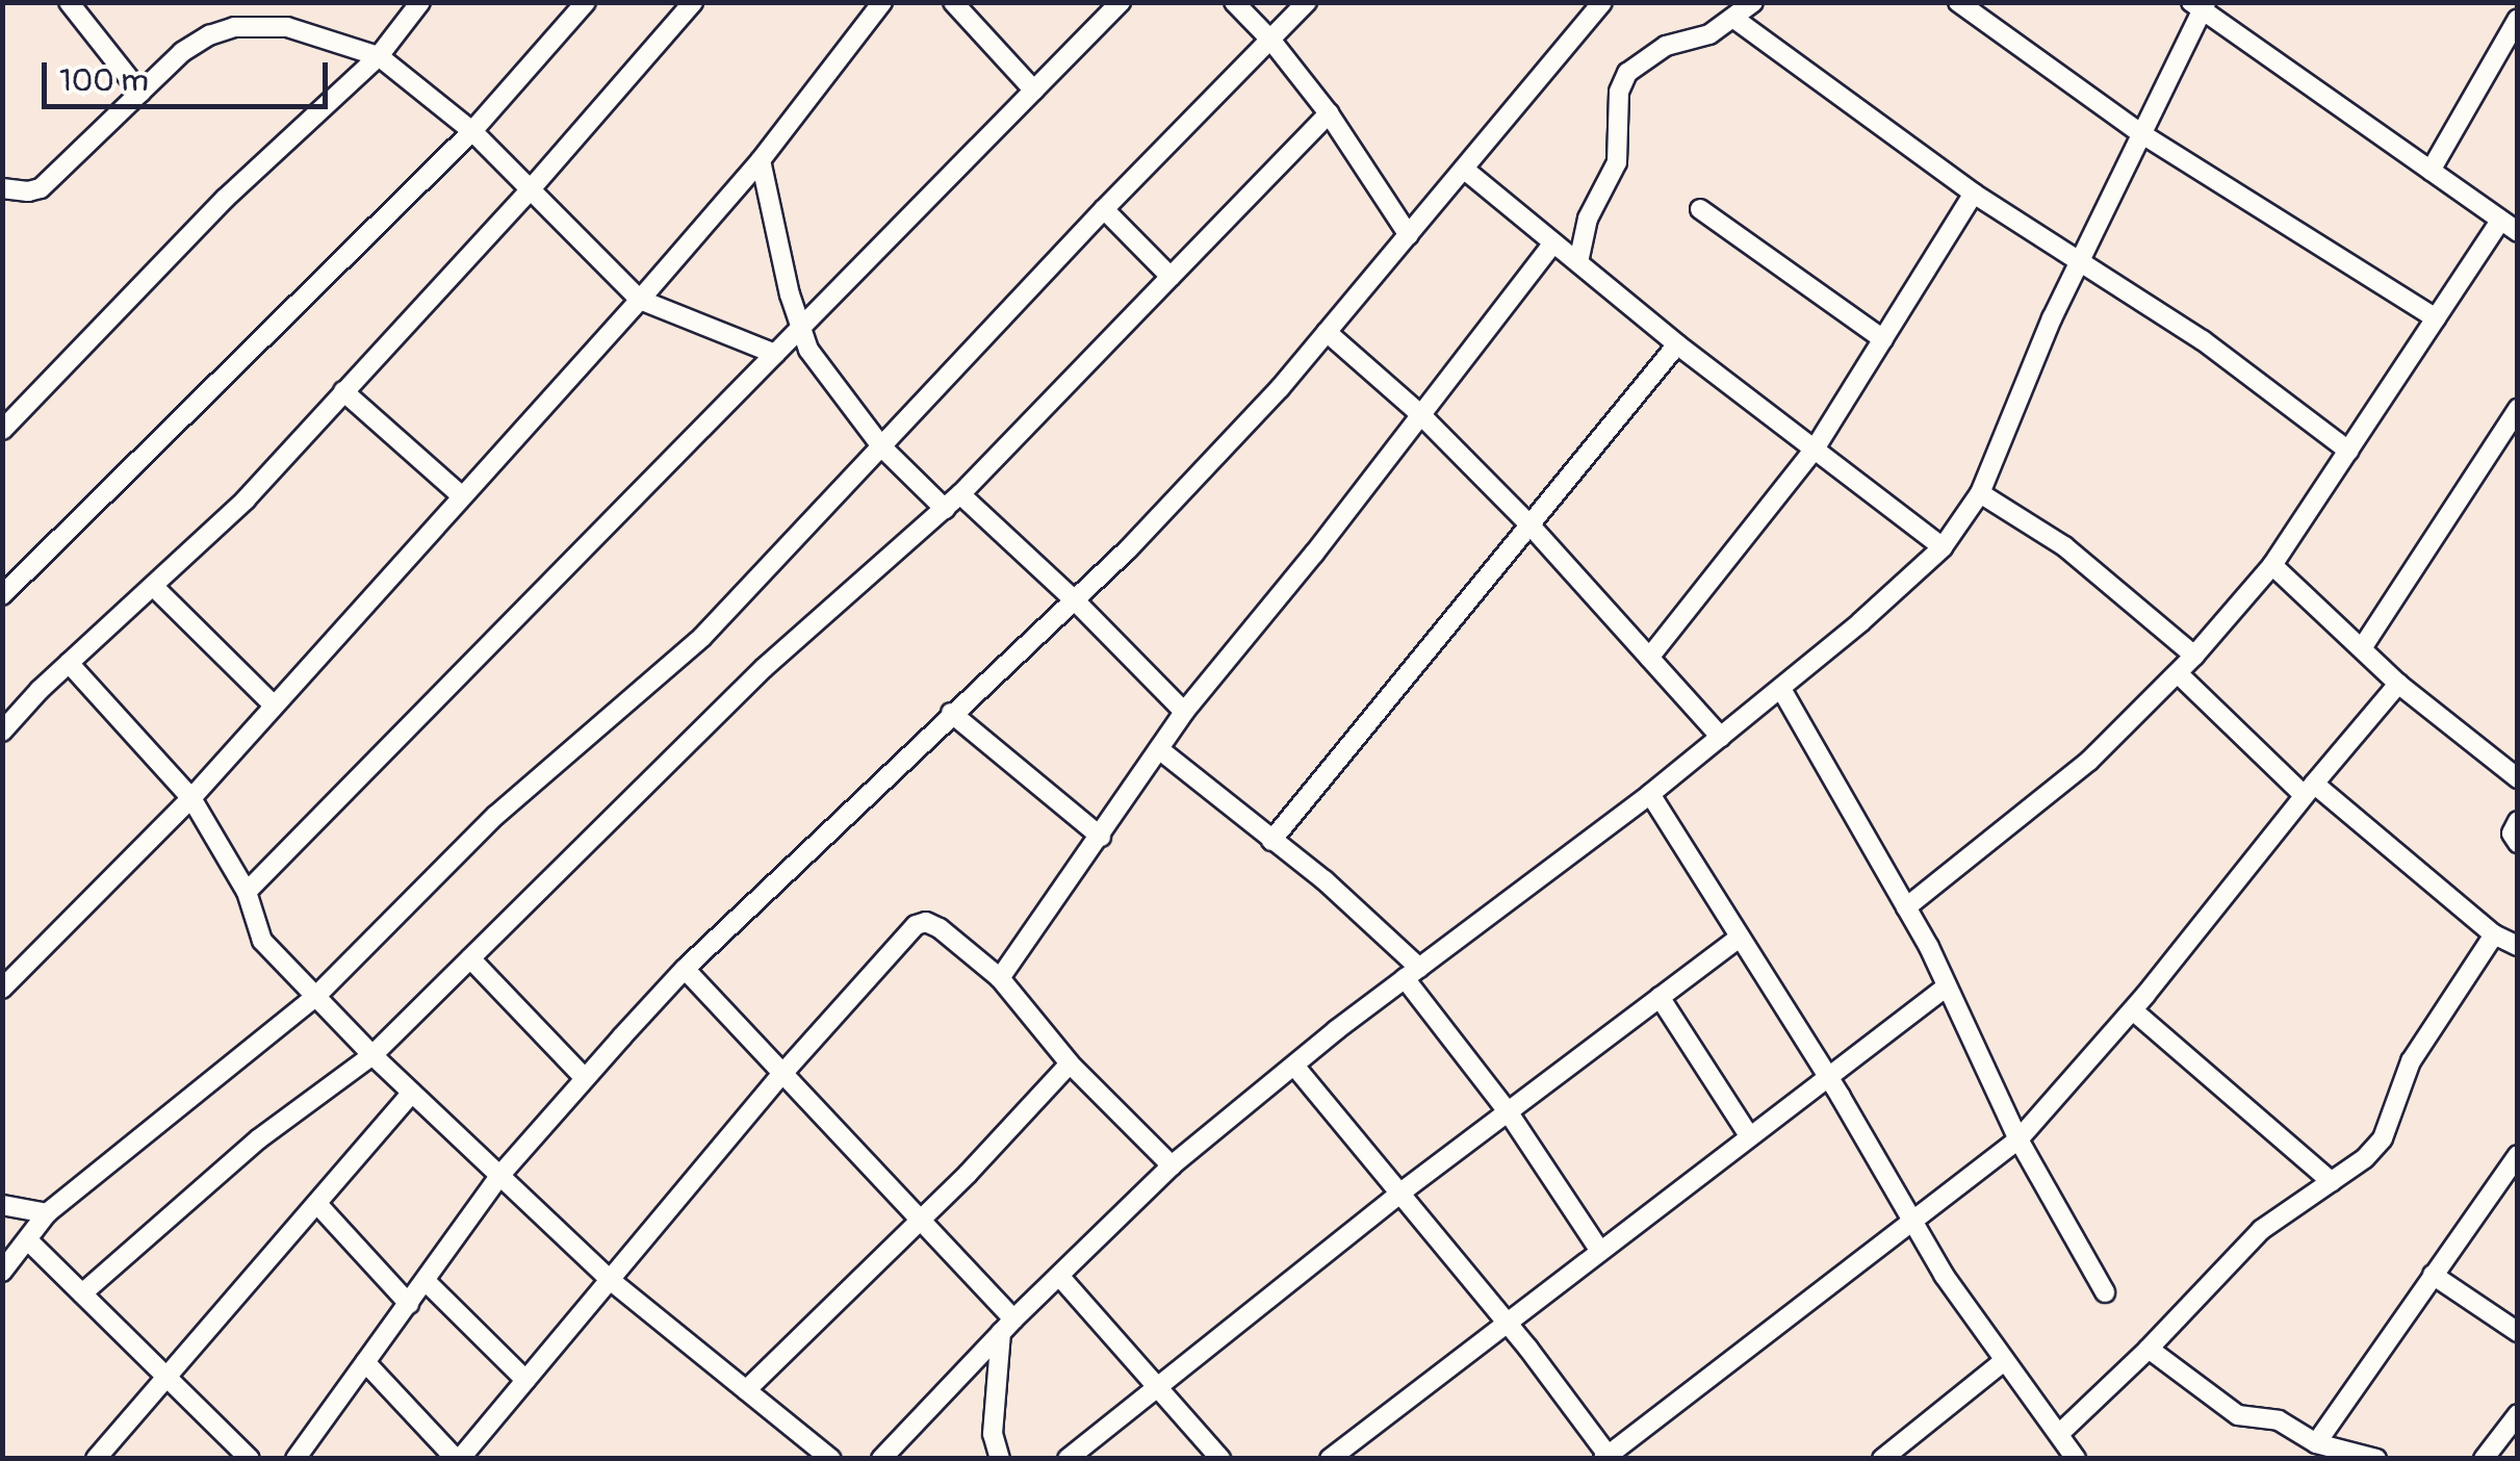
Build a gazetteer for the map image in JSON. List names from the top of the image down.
{
  "scale_bar": "100 m"
}
